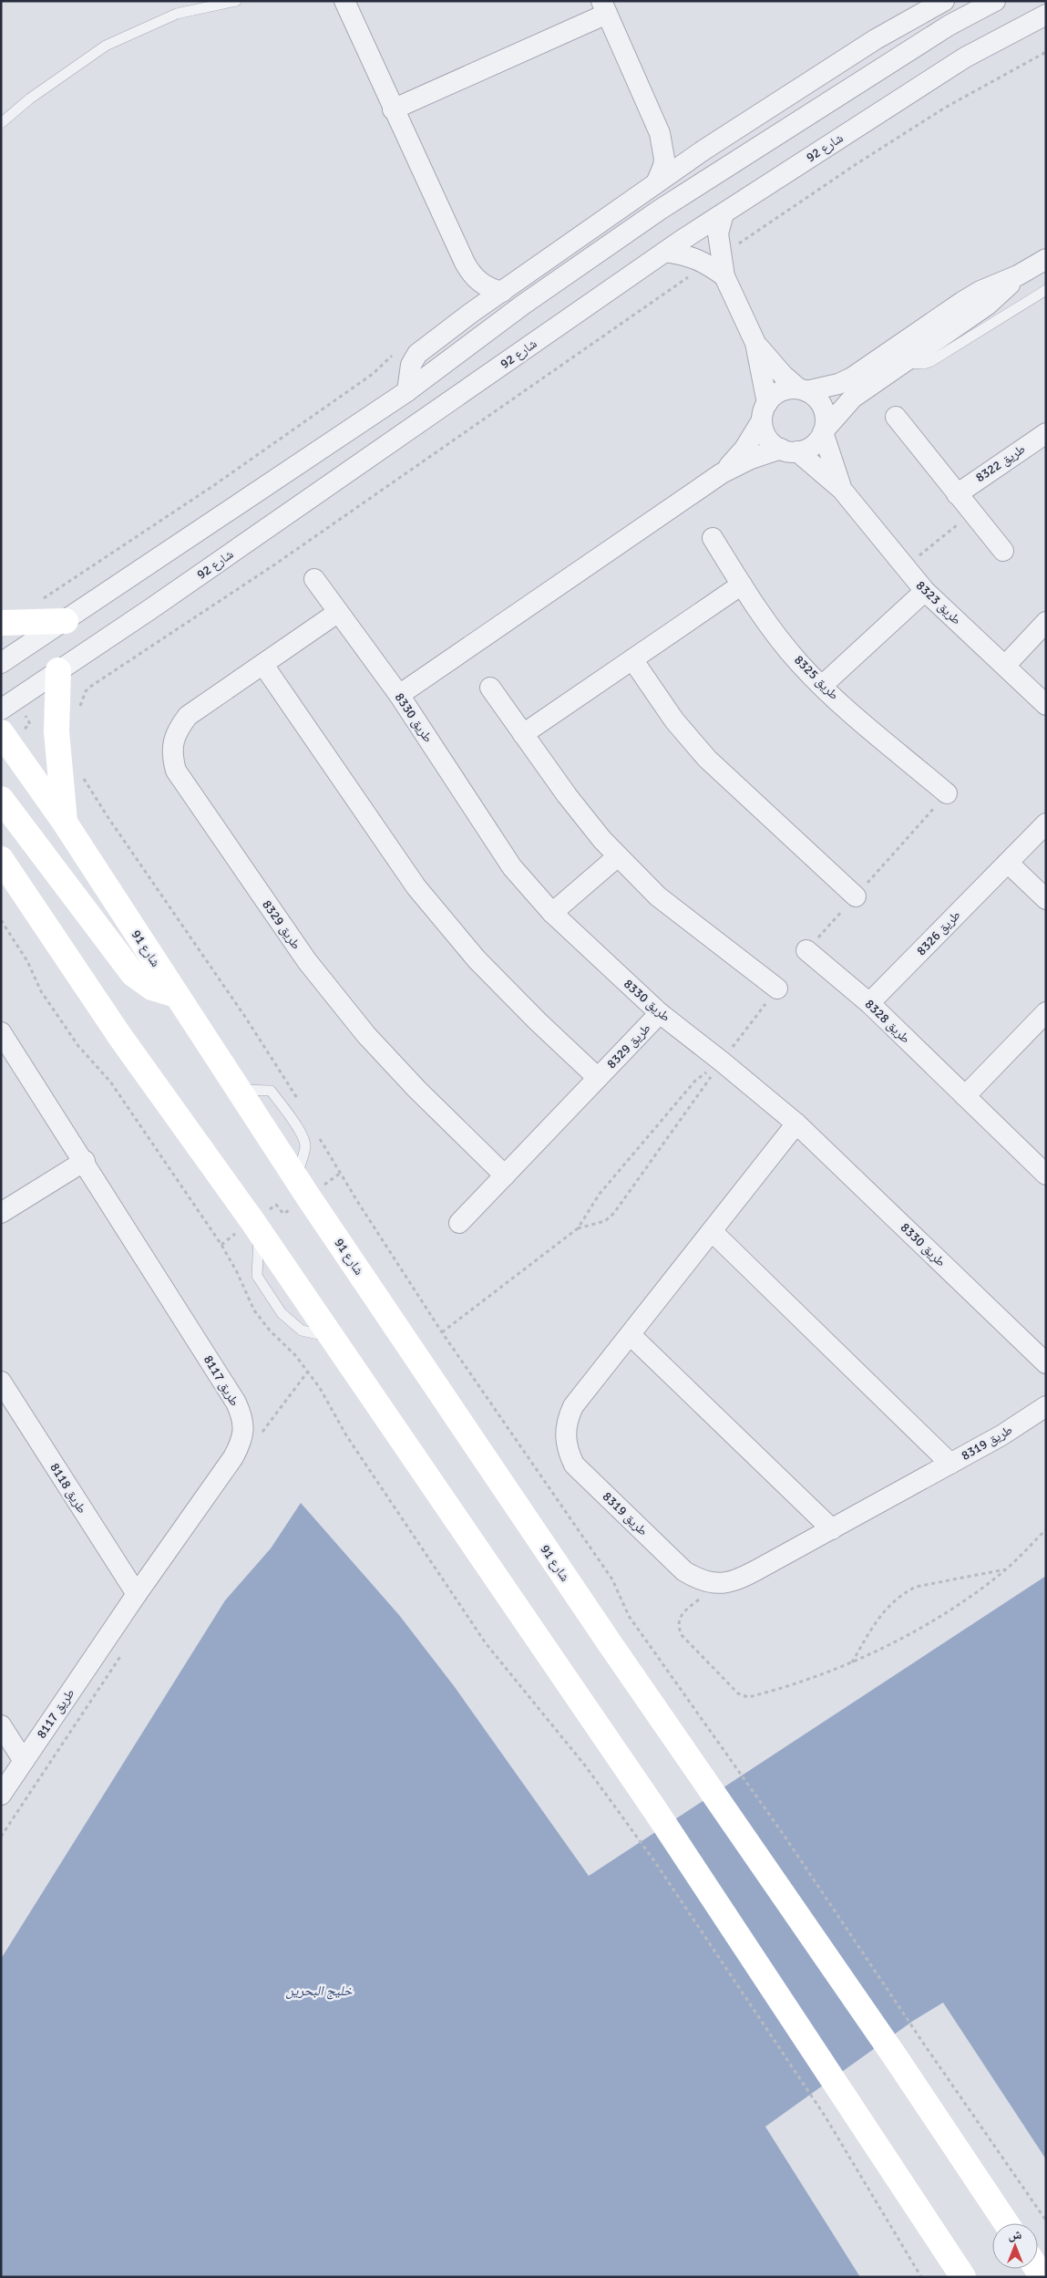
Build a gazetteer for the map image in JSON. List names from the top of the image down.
{
  "streets": {
    "street": [
      "شارع 92",
      "طريق 8322",
      "طريق 8323",
      "طريق 8325",
      "طريق 8330",
      "طريق 8329",
      "طريق 8326",
      "شارع 91",
      "طريق 8328",
      "طريق 8117",
      "طريق 8319",
      "طريق 8118"
    ]
  },
  "crossings": [
    ["طريق 8330", "طريق 8329"],
    ["طريق 8330", "طريق 8319"],
    ["طريق 8326", "طريق 8328"],
    ["طريق 8117", "طريق 8118"]
  ],
  "water": ["خليج البحرين"],
  "north": "top"
}
